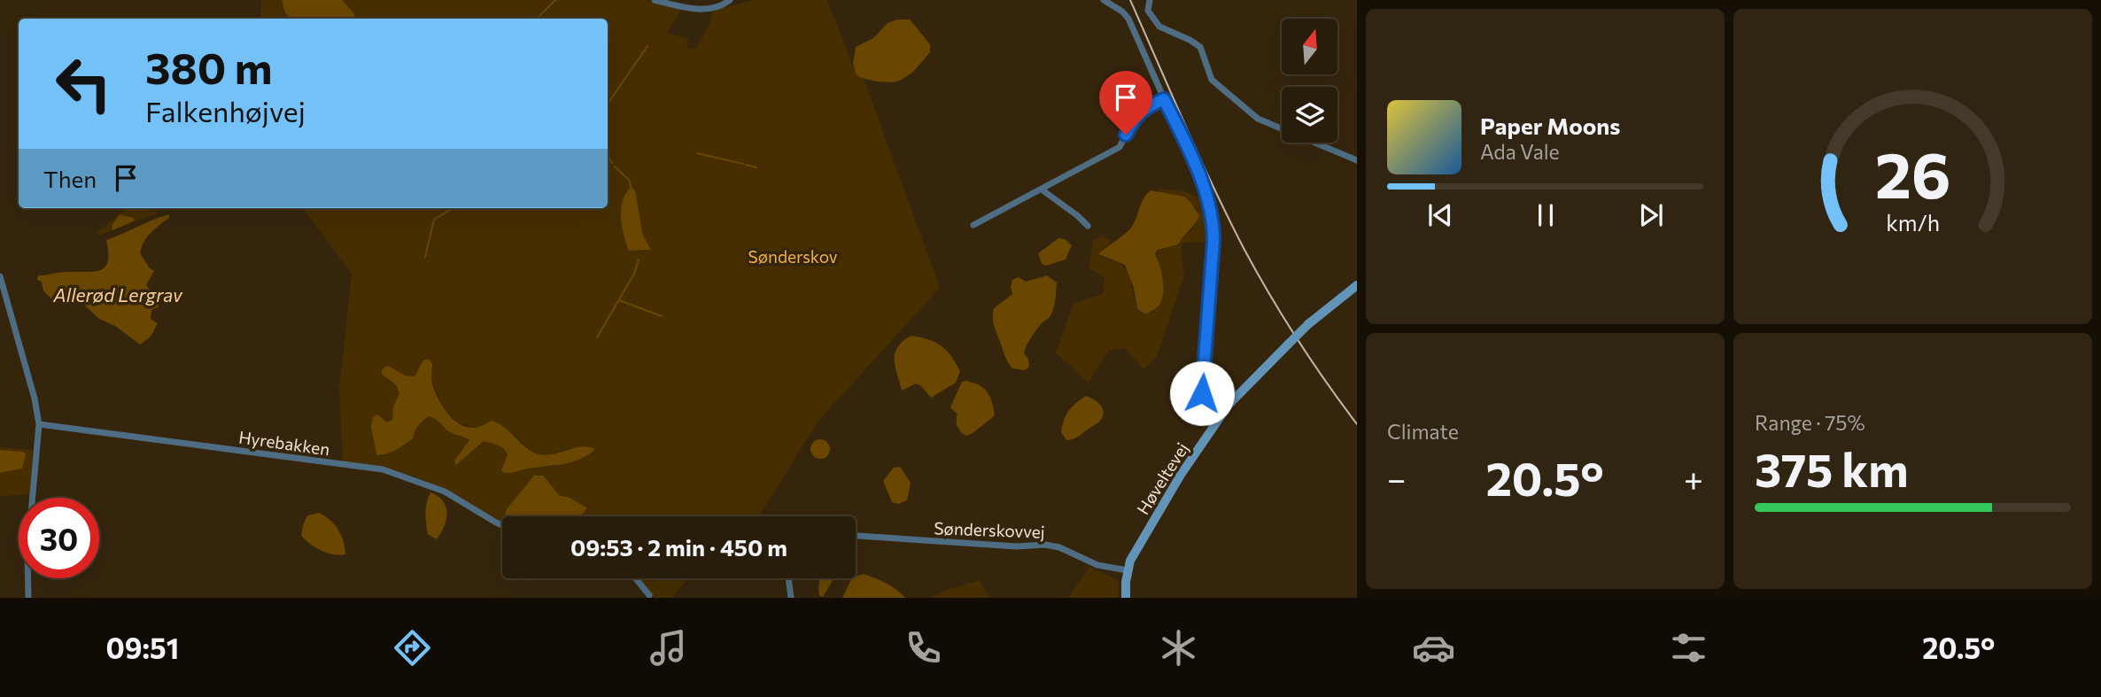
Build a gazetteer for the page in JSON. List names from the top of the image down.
{
  "streets": {
    "street": ["Hyrebakken", "Høveltevej", "Sønderskovvej"]
  },
  "crossings": [
    ["Høveltevej", "Sønderskovvej"]
  ],
  "water": ["Allerød Lergrav"],
  "parks": ["Sønderskov"],
  "north": "top",
  "page": {
    "turn": ["380 m", "Falkenhøjvej"],
    "song": ["Paper Moons", "Ada Vale"],
    "then": "Then",
    "tile": [
      "Climate",
      ["Range · 75%", "375 km"]
    ],
    "heat": ["−", "20.5°", "+"],
    "limit": "30",
    "trip": "09:53 · 2 min · 450 m",
    "tabs": ["09:51", "20.5°"],
    "gauge": ["26", "km/h"]
  }
}
